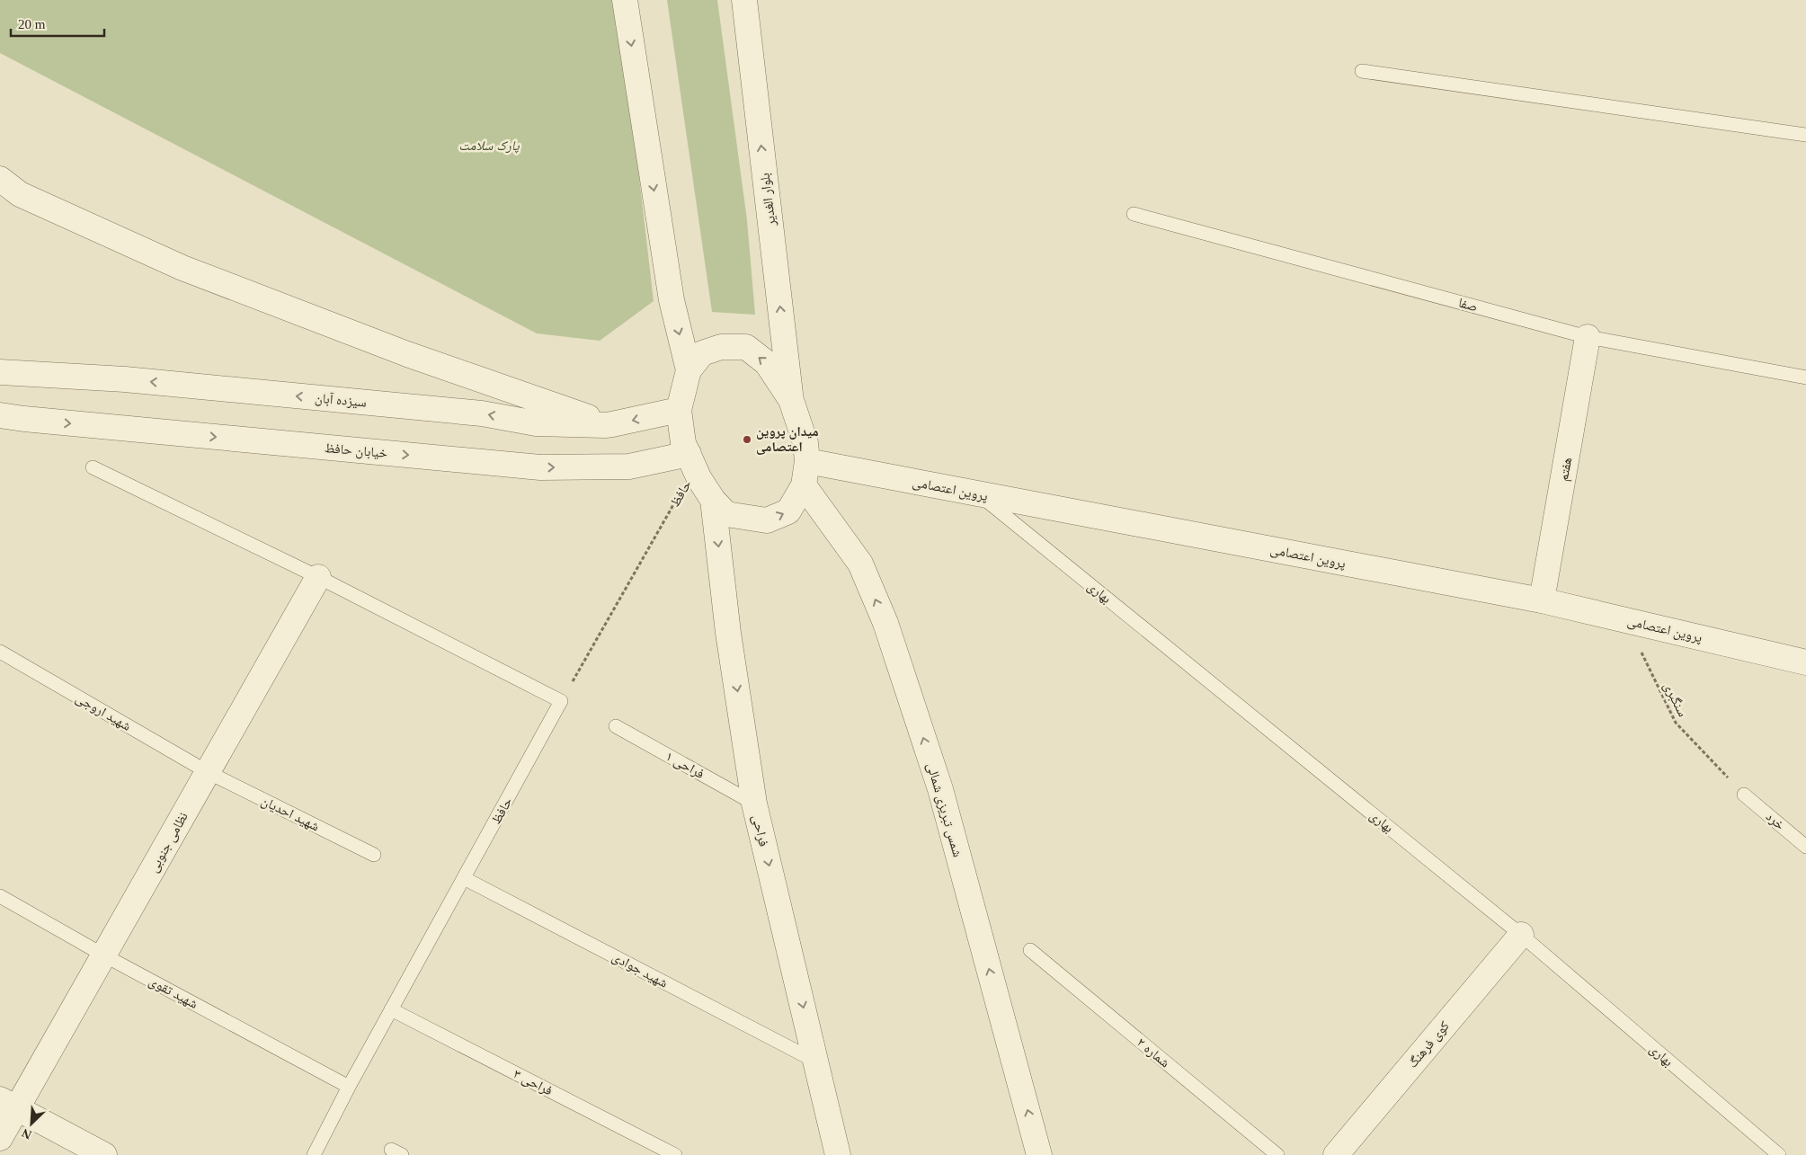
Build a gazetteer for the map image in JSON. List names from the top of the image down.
{
  "streets": {
    "street": [
      "بلوار الغدیر",
      "سیزده آبان",
      "خیابان حافظ",
      "هفتم",
      "پروین اعتصامی",
      "شمس تبریزی شمالی",
      "فراحی",
      "نظامی جنوبی",
      "کوی فرهنگ"
    ],
    "lane": [
      "صفا",
      "حافظ",
      "بهاری",
      "شهید اروجی",
      "فراحی ۱",
      "شهید احدیان",
      "خرد",
      "شهید جوادی",
      "شهید تقوی",
      "شماره ۲",
      "فراحی ۳"
    ],
    "path": ["سنگبری"]
  },
  "crossings": [
    ["بلوار الغدیر", "سیزده آبان"],
    ["بلوار الغدیر", "خیابان حافظ"],
    ["بلوار الغدیر", "پروین اعتصامی"],
    ["بلوار الغدیر", "حافظ"],
    ["بلوار الغدیر", "شمس تبریزی شمالی"],
    ["بلوار الغدیر", "فراحی"],
    ["صفا", "هفتم"],
    ["سیزده آبان", "خیابان حافظ"],
    ["سیزده آبان", "پروین اعتصامی"],
    ["سیزده آبان", "حافظ"],
    ["سیزده آبان", "شمس تبریزی شمالی"],
    ["سیزده آبان", "فراحی"],
    ["خیابان حافظ", "پروین اعتصامی"],
    ["خیابان حافظ", "حافظ"],
    ["خیابان حافظ", "شمس تبریزی شمالی"],
    ["خیابان حافظ", "فراحی"],
    ["هفتم", "پروین اعتصامی"],
    ["پروین اعتصامی", "حافظ"],
    ["پروین اعتصامی", "بهاری"],
    ["پروین اعتصامی", "سنگبری"],
    ["پروین اعتصامی", "شمس تبریزی شمالی"],
    ["پروین اعتصامی", "فراحی"],
    ["حافظ", "شمس تبریزی شمالی"],
    ["حافظ", "فراحی"],
    ["حافظ", "شهید جوادی"],
    ["حافظ", "شهید تقوی"],
    ["حافظ", "فراحی ۳"],
    ["بهاری", "کوی فرهنگ"],
    ["سنگبری", "خرد"],
    ["شهید اروجی", "شهید احدیان"],
    ["شهید اروجی", "نظامی جنوبی"],
    ["فراحی ۱", "فراحی"],
    ["شمس تبریزی شمالی", "فراحی"],
    ["شهید احدیان", "نظامی جنوبی"],
    ["فراحی", "شهید جوادی"],
    ["نظامی جنوبی", "شهید تقوی"]
  ],
  "one_way": ["شمس تبریزی شمالی", "فراحی"],
  "parks": ["پارک سلامت"],
  "places": ["میدان پروین اعتصامی"],
  "scale_bar": "20 m",
  "north": "bottom left"
}
